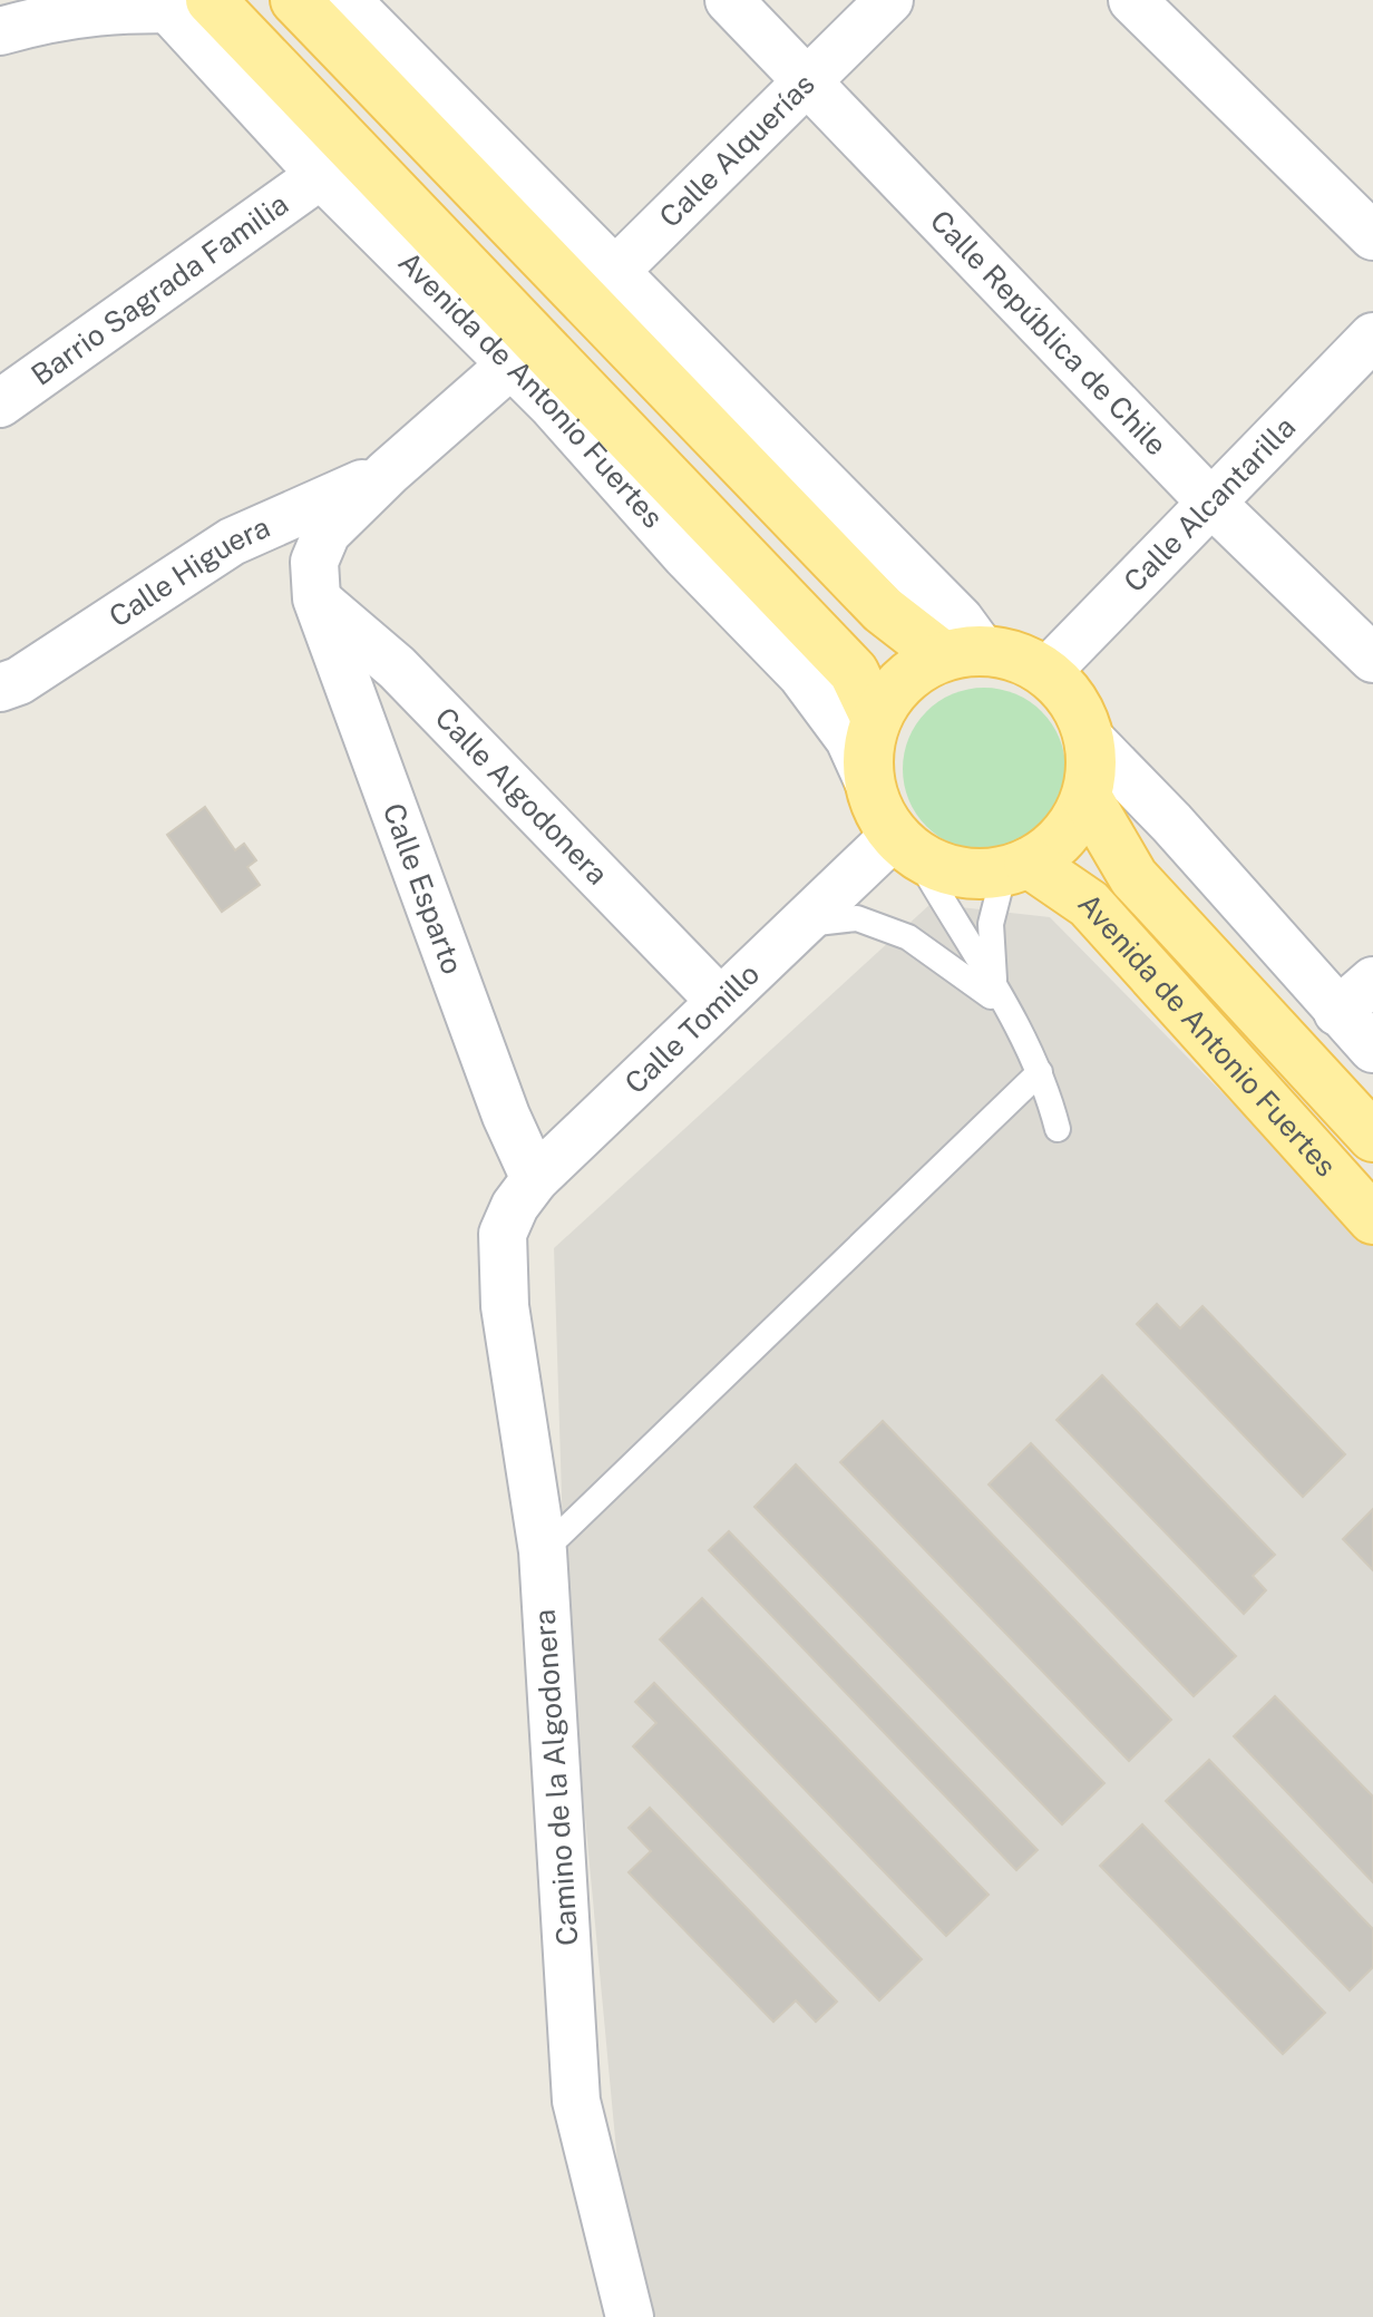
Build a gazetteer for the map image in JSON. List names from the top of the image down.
{
  "streets": {
    "main road": ["Avenida de Antonio Fuertes"],
    "street": [
      "Calle Alquerías",
      "Barrio Sagrada Familia",
      "Calle República de Chile",
      "Calle Alcantarilla",
      "Calle Higuera",
      "Calle Algodonera",
      "Calle Esparto",
      "Calle Tomillo",
      "Camino de la Algodonera"
    ]
  },
  "crossings": [
    ["Calle Alquerías", "Calle República de Chile"],
    ["Barrio Sagrada Familia", "Avenida de Antonio Fuertes"],
    ["Calle República de Chile", "Calle Alcantarilla"],
    ["Avenida de Antonio Fuertes", "Calle Alcantarilla"],
    ["Avenida de Antonio Fuertes", "Calle Higuera"],
    ["Avenida de Antonio Fuertes", "Calle Tomillo"],
    ["Calle Alcantarilla", "Calle Tomillo"],
    ["Calle Higuera", "Calle Algodonera"],
    ["Calle Higuera", "Calle Esparto"],
    ["Calle Algodonera", "Calle Esparto"],
    ["Calle Algodonera", "Calle Tomillo"],
    ["Calle Esparto", "Calle Tomillo"],
    ["Calle Tomillo", "Camino de la Algodonera"]
  ]
}
